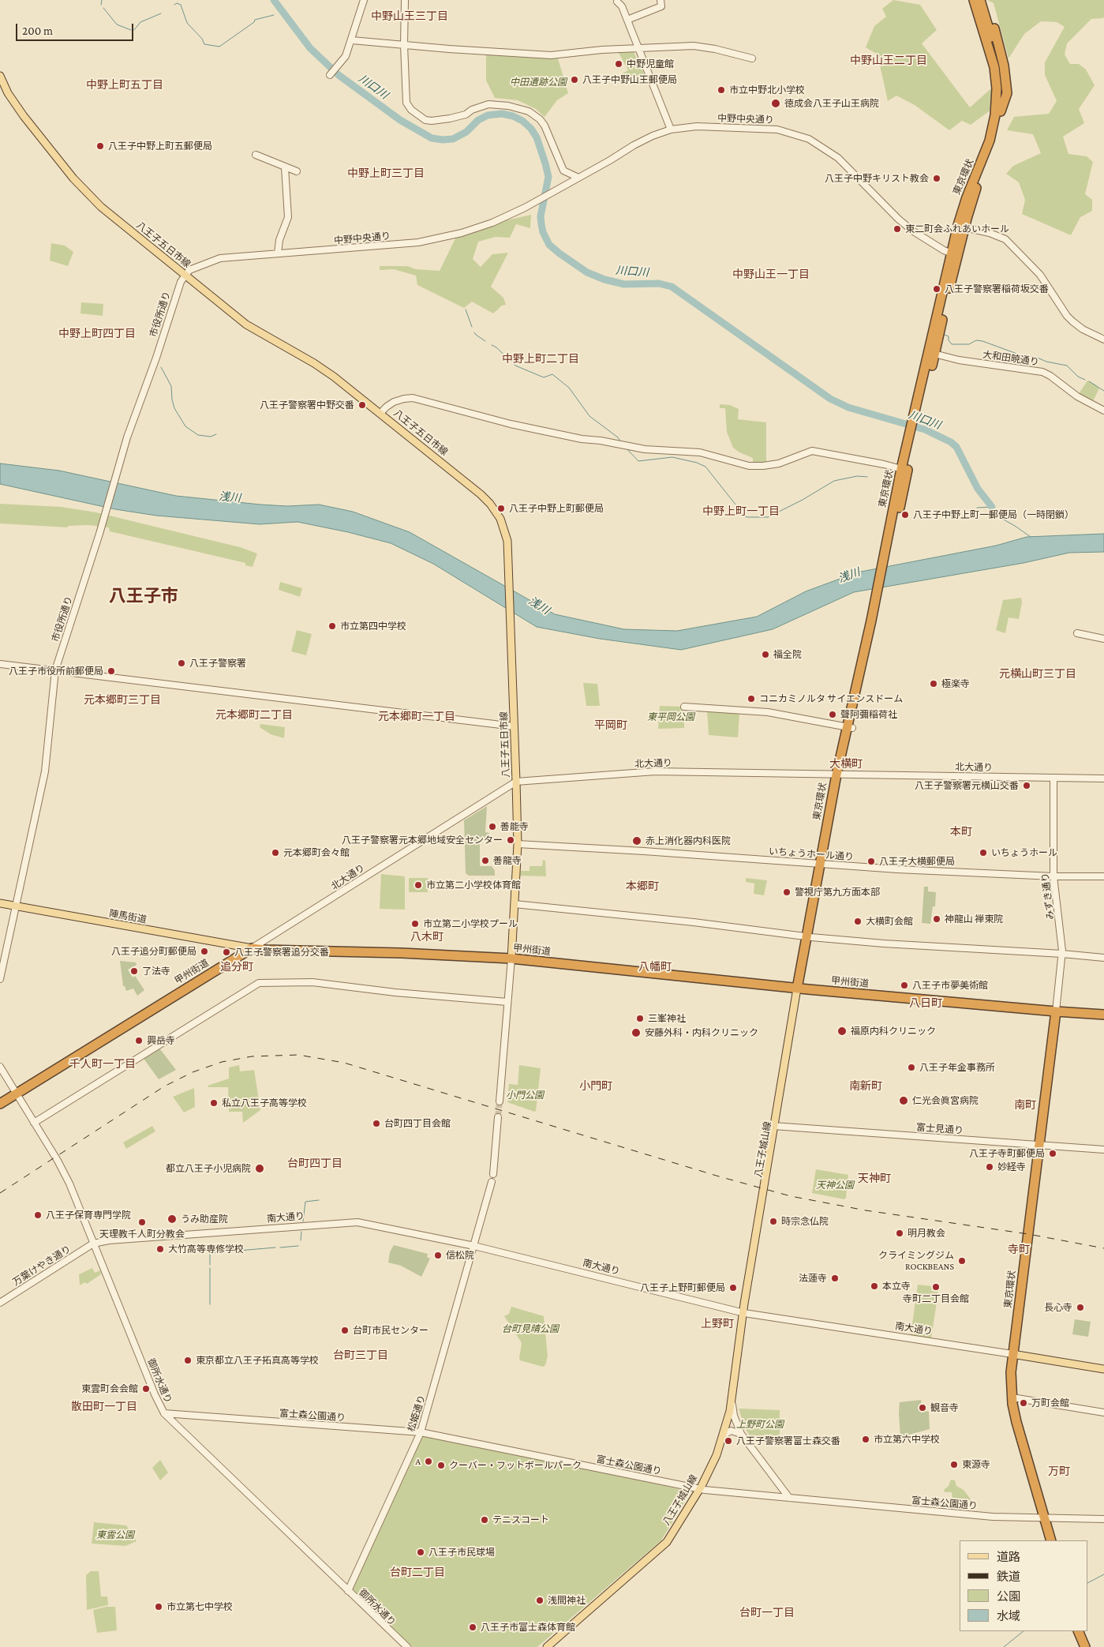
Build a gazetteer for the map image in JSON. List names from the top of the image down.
{
  "streets": {
    "highway": ["東京環状", "甲州街道"],
    "main road": [
      "八王子五日市線",
      "陣馬街道",
      "八王子城山線",
      "南大通り"
    ],
    "street": [
      "中野中央通り",
      "市役所通り",
      "大和田暁通り",
      "北大通り",
      "いちょうホール通り",
      "みずき通り",
      "富士見通り",
      "万葉けやき通り",
      "御所水通り",
      "松姫通り",
      "富士森公園通り"
    ]
  },
  "crossings": [
    ["中野中央通り", "東京環状"],
    ["中野中央通り", "八王子五日市線"],
    ["中野中央通り", "市役所通り"],
    ["東京環状", "大和田暁通り"],
    ["東京環状", "北大通り"],
    ["東京環状", "いちょうホール通り"],
    ["東京環状", "みずき通り"],
    ["東京環状", "甲州街道"],
    ["東京環状", "富士見通り"],
    ["東京環状", "八王子城山線"],
    ["東京環状", "南大通り"],
    ["東京環状", "富士森公園通り"],
    ["八王子五日市線", "市役所通り"],
    ["八王子五日市線", "北大通り"],
    ["八王子五日市線", "いちょうホール通り"],
    ["八王子五日市線", "甲州街道"],
    ["市役所通り", "陣馬街道"],
    ["北大通り", "みずき通り"],
    ["北大通り", "陣馬街道"],
    ["北大通り", "甲州街道"],
    ["いちょうホール通り", "みずき通り"],
    ["みずき通り", "甲州街道"],
    ["陣馬街道", "甲州街道"],
    ["甲州街道", "八王子城山線"],
    ["甲州街道", "御所水通り"],
    ["富士見通り", "八王子城山線"],
    ["八王子城山線", "南大通り"],
    ["八王子城山線", "富士森公園通り"],
    ["南大通り", "万葉けやき通り"],
    ["南大通り", "御所水通り"],
    ["南大通り", "松姫通り"],
    ["万葉けやき通り", "御所水通り"],
    ["御所水通り", "松姫通り"],
    ["御所水通り", "富士森公園通り"],
    ["松姫通り", "富士森公園通り"]
  ],
  "districts": [
    "中野山王三丁目",
    "中野山王二丁目",
    "中野上町五丁目",
    "中野上町三丁目",
    "中野山王一丁目",
    "中野上町四丁目",
    "中野上町二丁目",
    "中野上町一丁目",
    "八王子市",
    "元横山町三丁目",
    "元本郷町三丁目",
    "元本郷町二丁目",
    "元本郷町一丁目",
    "平岡町",
    "大横町",
    "本町",
    "本郷町",
    "八木町",
    "追分町",
    "八幡町",
    "八日町",
    "千人町一丁目",
    "小門町",
    "南新町",
    "南町",
    "台町四丁目",
    "天神町",
    "寺町",
    "上野町",
    "台町三丁目",
    "散田町一丁目",
    "万町",
    "台町二丁目",
    "台町一丁目"
  ],
  "water": ["川口川", "浅川"],
  "parks": [
    "中田遺跡公園",
    "東平岡公園",
    "小門公園",
    "天神公園",
    "台町見晴公園",
    "上野町公園",
    "東雲公園"
  ],
  "places": [
    "中野児童館",
    "八王子中野山王郵便局",
    "市立中野北小学校",
    "徳成会八王子山王病院",
    "八王子中野上町五郵便局",
    "八王子中野キリスト教会",
    "東二町会ふれあいホール",
    "八王子警察署稲荷坂交番",
    "八王子警察署中野交番",
    "八王子中野上町郵便局",
    "八王子中野上町一郵便局（一時閉鎖）",
    "市立第四中学校",
    "福全院",
    "八王子警察署",
    "八王子市役所前郵便局",
    "極楽寺",
    "コニカミノルタ サイエンスドーム",
    "聲阿彌稲荷社",
    "八王子警察署元横山交番",
    "善能寺",
    "八王子警察署元本郷地域安全センター",
    "赤上消化器内科医院",
    "元本郷町会々館",
    "いちょうホール",
    "善龍寺",
    "八王子大横郵便局",
    "市立第二小学校体育館",
    "警視庁第九方面本部",
    "神龍山 禅東院",
    "大横町会館",
    "市立第二小学校プール",
    "八王子追分町郵便局",
    "八王子警察署追分交番",
    "了法寺",
    "八王子市夢美術館",
    "三峯神社",
    "福原内科クリニック",
    "安藤外科・内科クリニック",
    "興岳寺",
    "八王子年金事務所",
    "仁光会眞宮病院",
    "私立八王子高等学校",
    "台町四丁目会館",
    "八王子寺町郵便局",
    "妙経寺",
    "都立八王子小児病院",
    "八王子保育専門学院",
    "うみ助産院",
    "時宗念仏院",
    "天理教千人町分教会",
    "明月教会",
    "大竹高等専修学校",
    "信松院",
    "クライミングジム ROCKBEANS",
    "法蓮寺",
    "本立寺",
    "寺町二丁目会館",
    "八王子上野町郵便局",
    "長心寺",
    "台町市民センター",
    "東京都立八王子拓真高等学校",
    "東雲町会会館",
    "万町会館",
    "観音寺",
    "市立第六中学校",
    "八王子警察署富士森交番",
    "A",
    "東源寺",
    "クーバー・フットボールパーク",
    "テニスコート",
    "八王子市民球場",
    "浅間神社",
    "市立第七中学校",
    "八王子市富士森体育館"
  ],
  "legend": [
    "道路",
    "鉄道",
    "公園",
    "水域"
  ],
  "scale_bar": "200 m"
}
